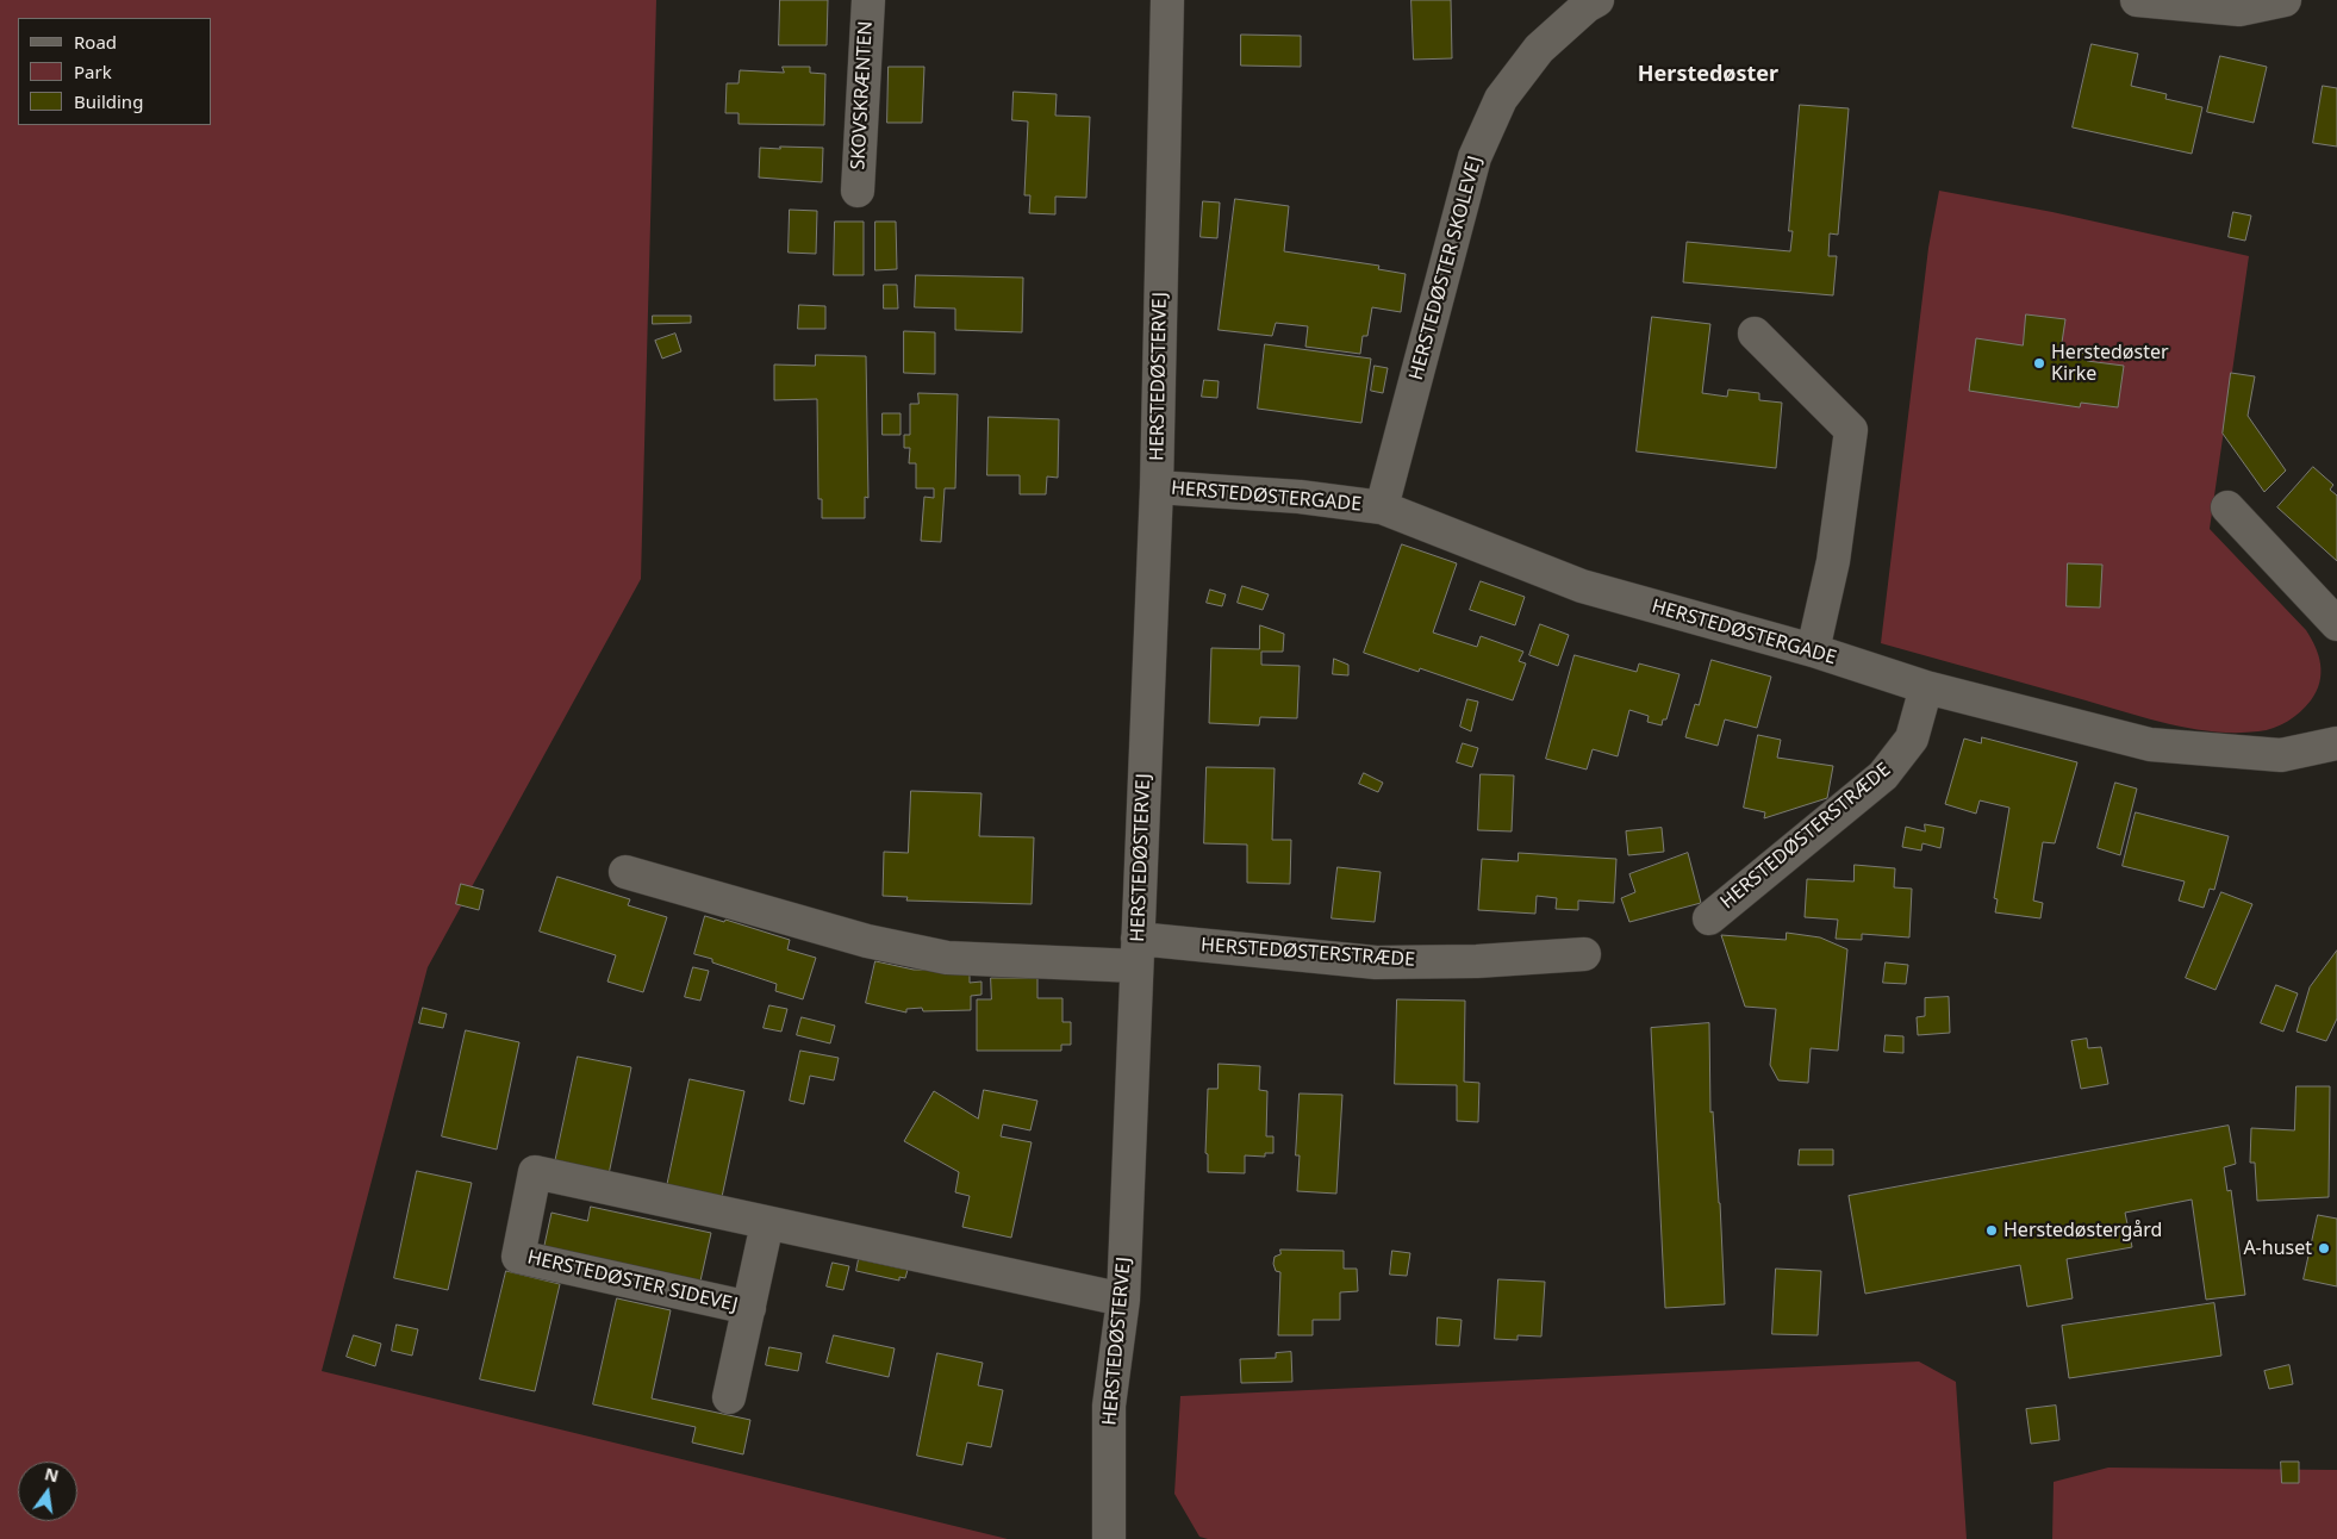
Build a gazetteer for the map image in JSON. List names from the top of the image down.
{
  "streets": {
    "street": [
      "SKOVSKRÆNTEN",
      "HERSTEDØSTER SKOLEVEJ",
      "HERSTEDØSTERVEJ",
      "HERSTEDØSTERGADE",
      "HERSTEDØSTERSTRÆDE",
      "HERSTEDØSTER SIDEVEJ"
    ]
  },
  "crossings": [
    ["HERSTEDØSTER SKOLEVEJ", "HERSTEDØSTERGADE"],
    ["HERSTEDØSTERVEJ", "HERSTEDØSTERGADE"],
    ["HERSTEDØSTERVEJ", "HERSTEDØSTERSTRÆDE"],
    ["HERSTEDØSTERVEJ", "HERSTEDØSTER SIDEVEJ"],
    ["HERSTEDØSTERGADE", "HERSTEDØSTERSTRÆDE"]
  ],
  "districts": ["Herstedøster"],
  "places": ["Herstedøster Kirke", "Herstedøstergård", "A-huset"],
  "legend": ["Road", "Park", "Building"],
  "north": "top"
}
